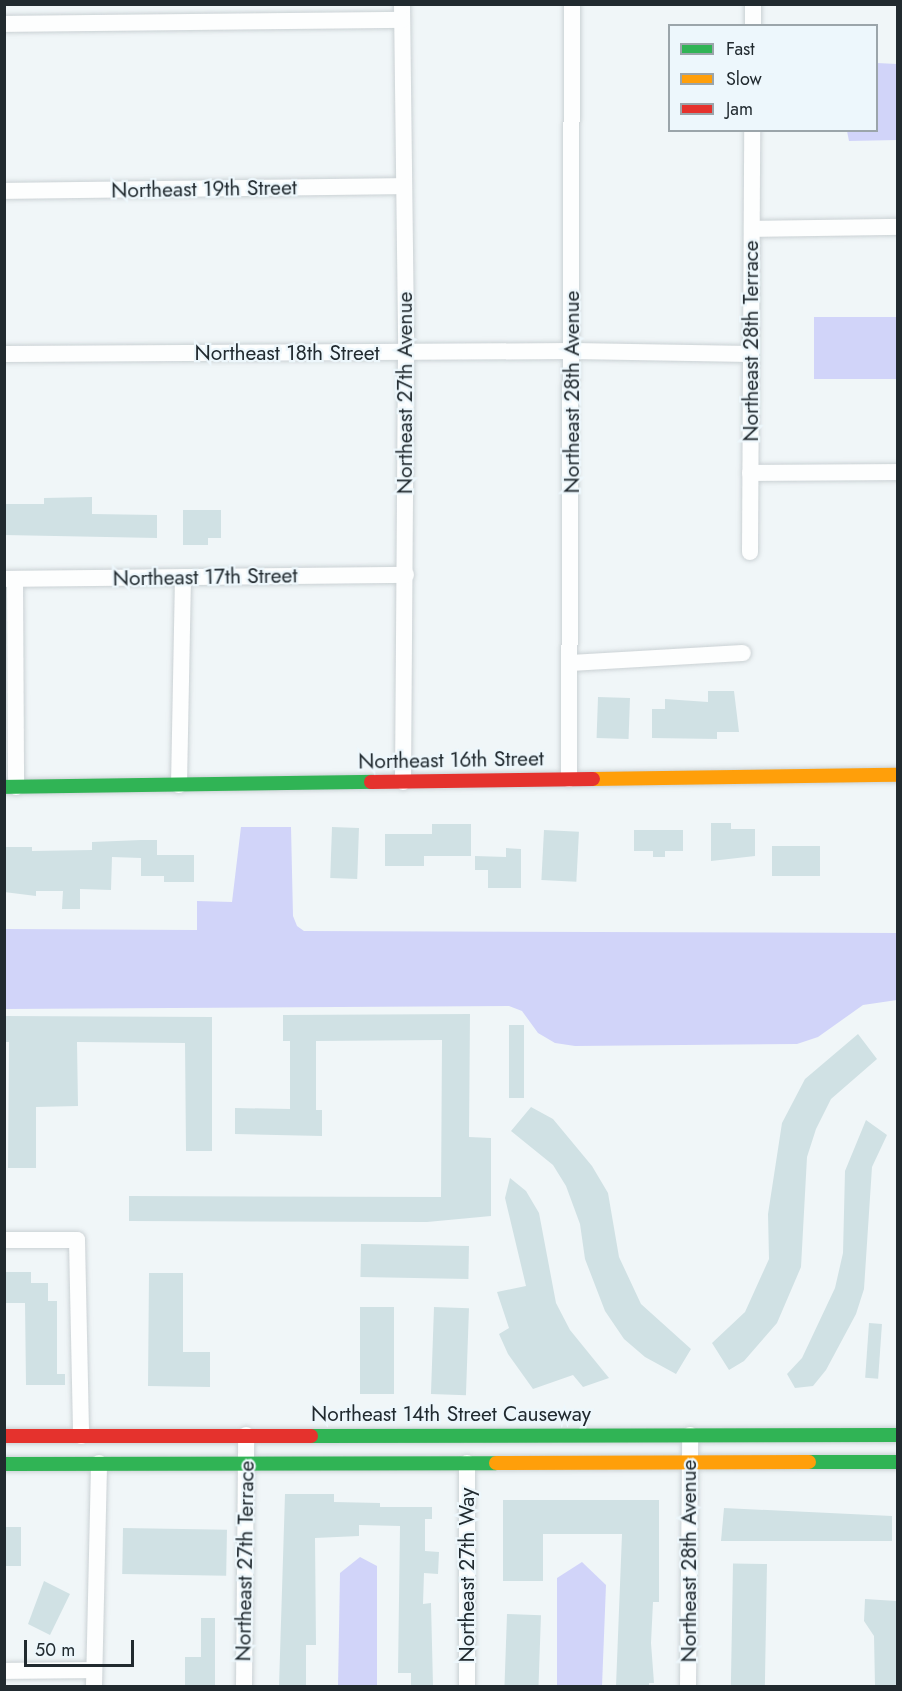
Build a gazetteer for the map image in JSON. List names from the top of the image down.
{
  "streets": {
    "main road": ["Northeast 16th Street", "Northeast 14th Street Causeway"],
    "street": [
      "Northeast 19th Street",
      "Northeast 28th Terrace",
      "Northeast 18th Street",
      "Northeast 28th Avenue",
      "Northeast 27th Avenue",
      "Northeast 17th Street",
      "Northeast 27th Terrace",
      "Northeast 27th Way"
    ]
  },
  "crossings": [
    ["Northeast 19th Street", "Northeast 27th Avenue"],
    ["Northeast 28th Terrace", "Northeast 18th Street"],
    ["Northeast 18th Street", "Northeast 28th Avenue"],
    ["Northeast 18th Street", "Northeast 27th Avenue"],
    ["Northeast 28th Avenue", "Northeast 16th Street"],
    ["Northeast 28th Avenue", "Northeast 14th Street Causeway"],
    ["Northeast 27th Avenue", "Northeast 17th Street"],
    ["Northeast 27th Avenue", "Northeast 16th Street"],
    ["Northeast 14th Street Causeway", "Northeast 27th Terrace"]
  ],
  "legend": ["Fast", "Slow", "Jam"],
  "scale_bar": "50 m"
}
